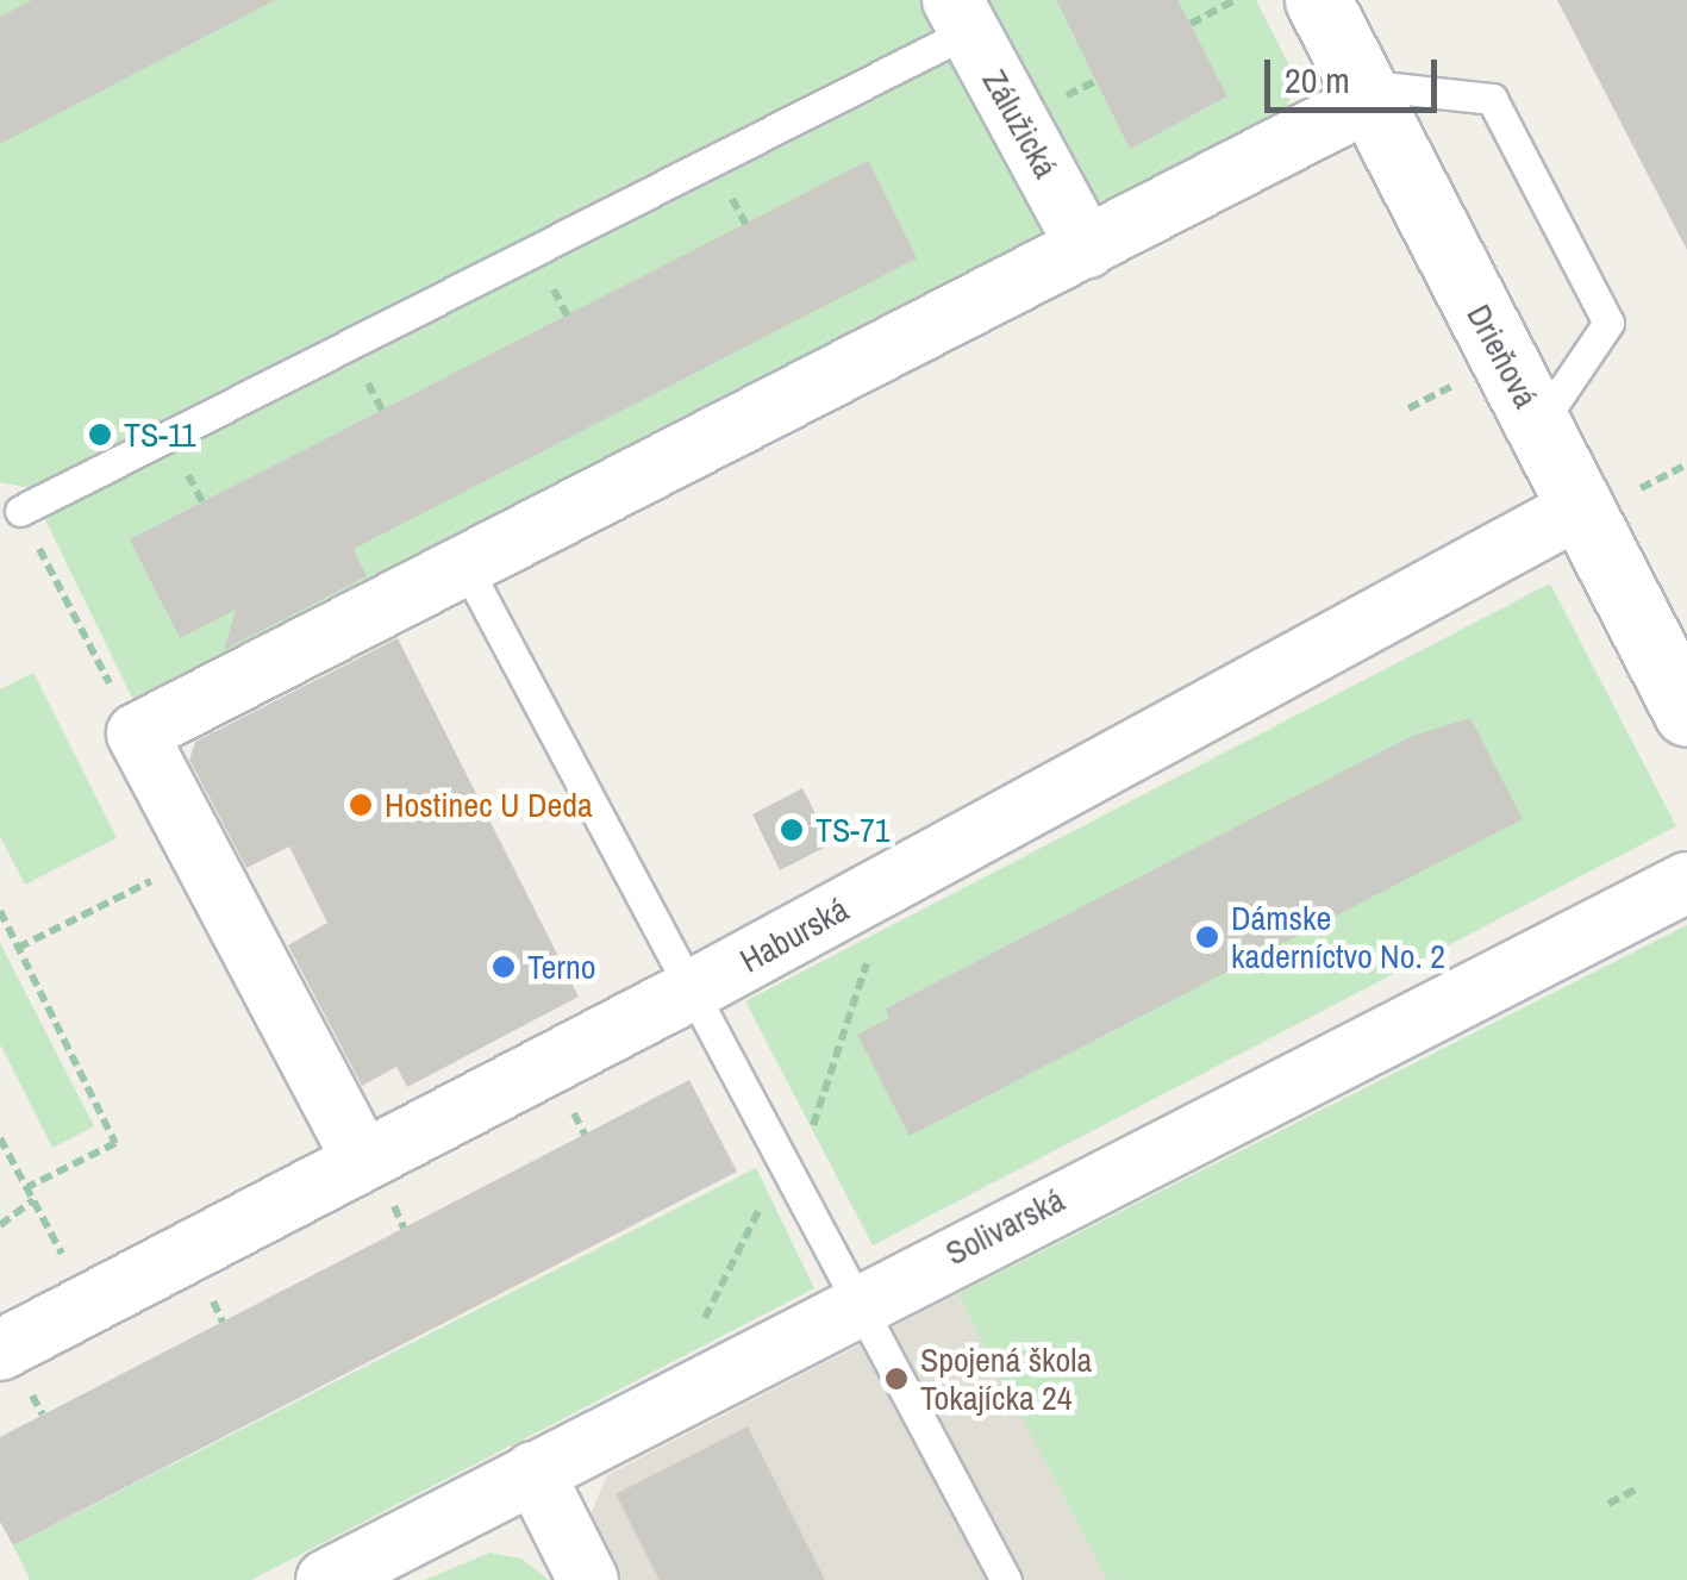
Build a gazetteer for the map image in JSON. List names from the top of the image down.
{
  "streets": {
    "street": [
      "Zálužická",
      "Drieňová",
      "Haburská",
      "Solivarská"
    ]
  },
  "crossings": [
    ["Drieňová", "Haburská"]
  ],
  "places": [
    "TS-11",
    "Hostinec U Deda",
    "TS-71",
    "Dámske kaderníctvo No. 2",
    "Terno",
    "Spojená škola Tokajícka 24"
  ],
  "scale_bar": "20 m"
}
